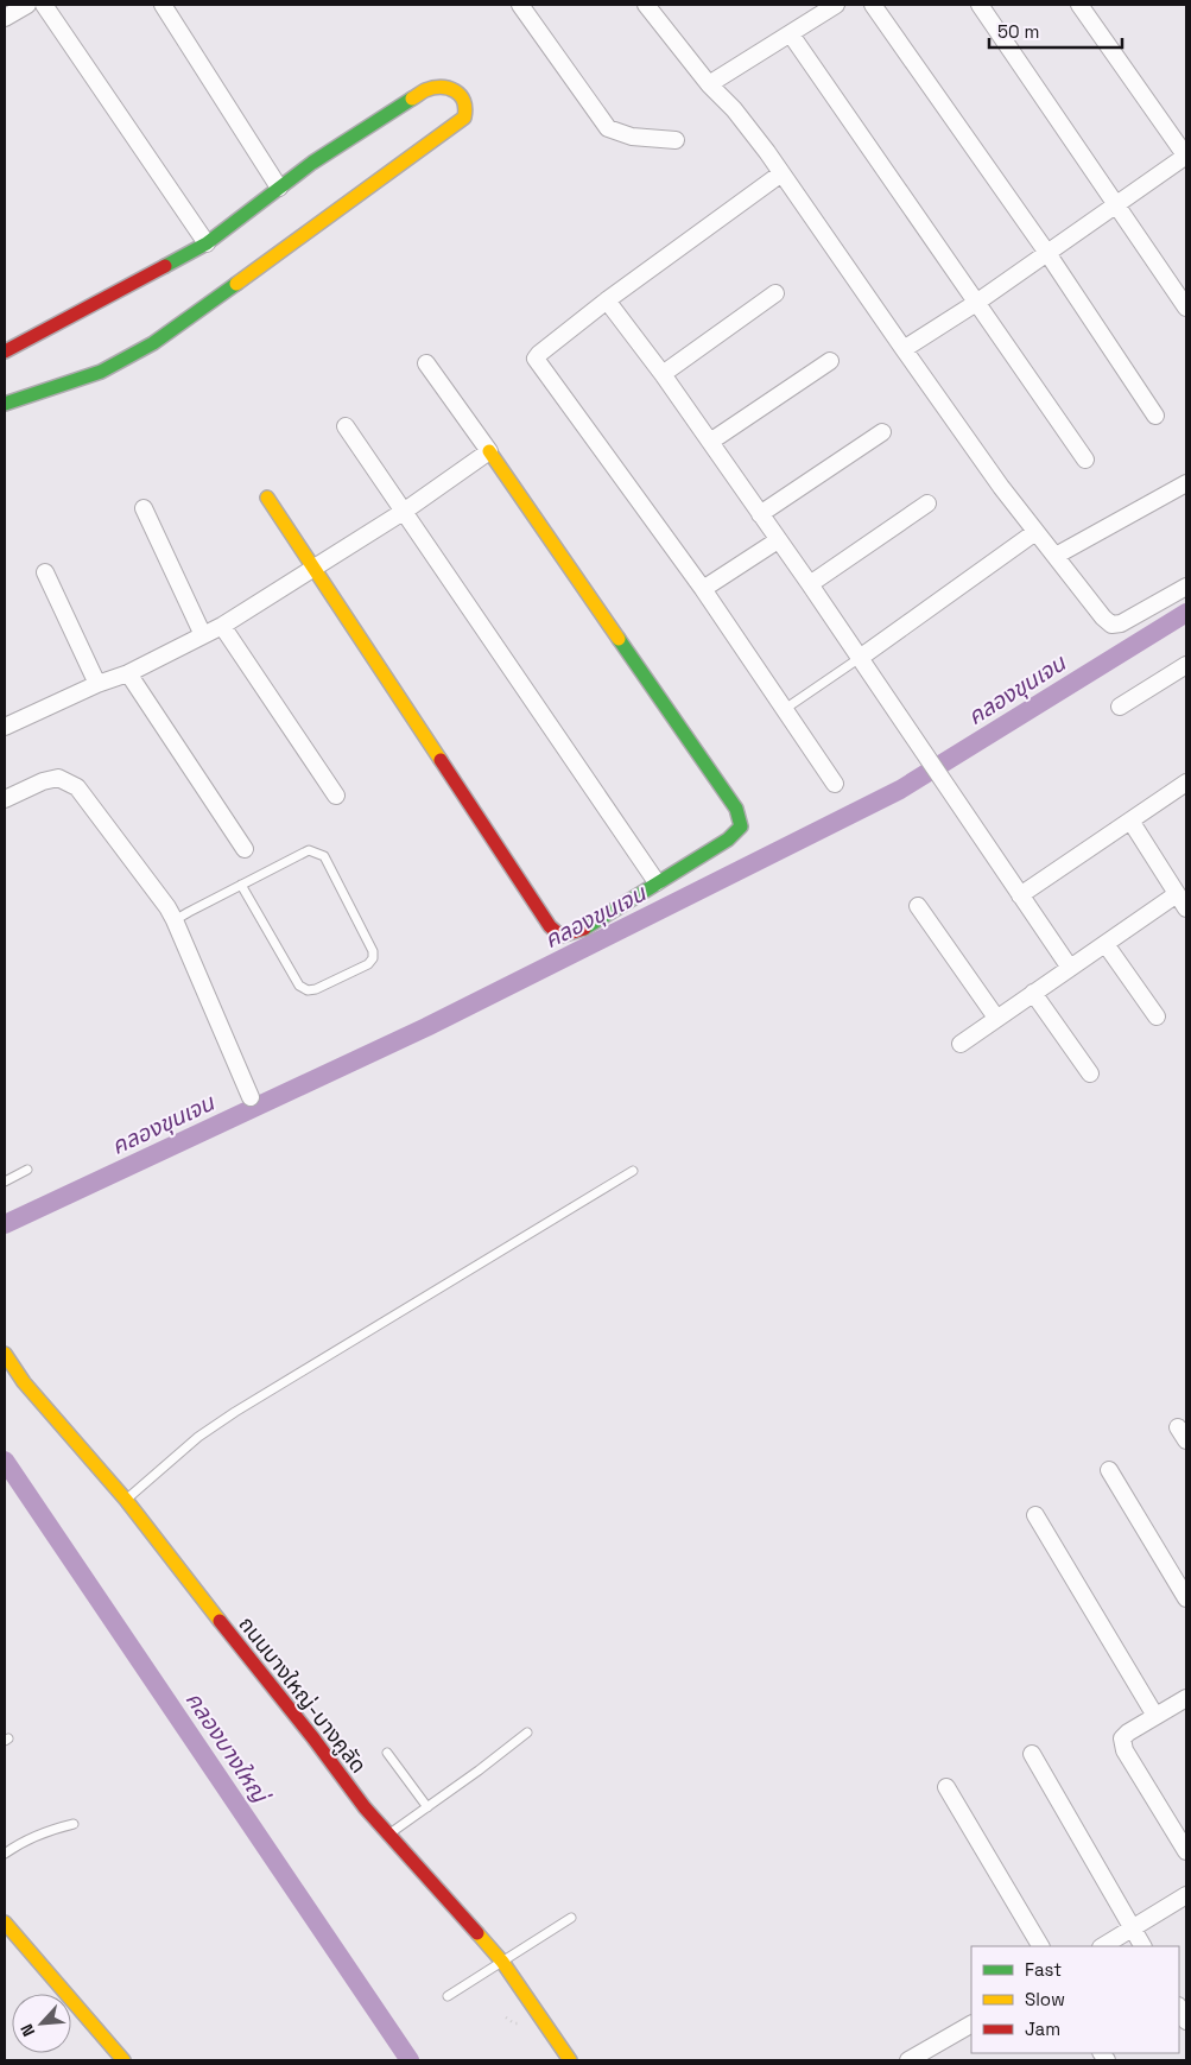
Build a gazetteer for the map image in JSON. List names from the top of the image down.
{
  "streets": {
    "street": ["ถนนบางใหญ่-บางคูลัด"]
  },
  "water": ["คลองขุนเจน", "คลองบางใหญ่"],
  "legend": ["Fast", "Slow", "Jam"],
  "scale_bar": "50 m",
  "north": "bottom left"
}
